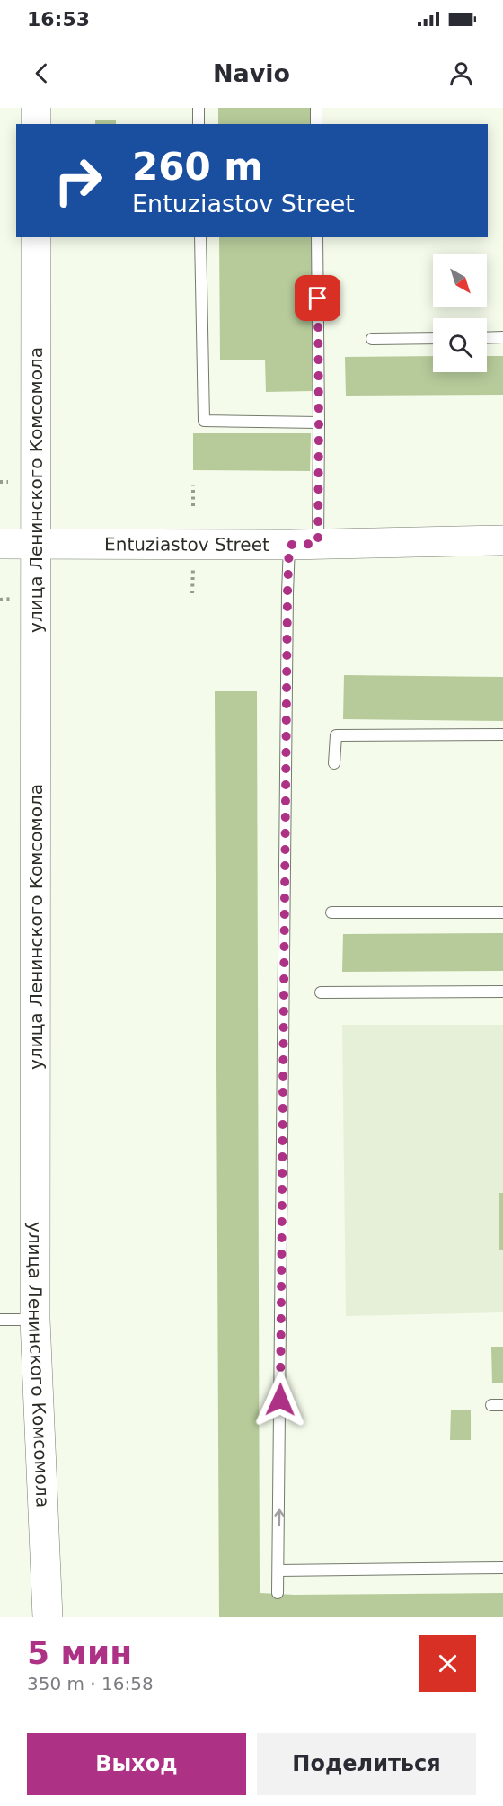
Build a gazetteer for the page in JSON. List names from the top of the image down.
{
  "streets": {
    "main road": ["улица Ленинского Комсомола", "Entuziastov Street"]
  },
  "crossings": [
    ["улица Ленинского Комсомола", "Entuziastov Street"]
  ],
  "north": "bottom right",
  "page": {
    "status": "16:53",
    "header": "Navio",
    "turn": ["260 m", "Entuziastov Street"],
    "heading": ["5 мин", "350 m · 16:58"],
    "buttons": ["Выход", "Поделиться"]
  }
}
